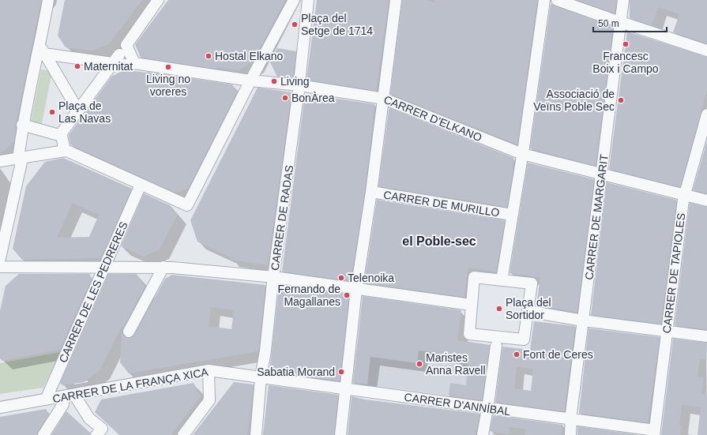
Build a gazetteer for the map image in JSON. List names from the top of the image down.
{
  "streets": {
    "street": [
      "CARRER D'ELKANO",
      "CARRER DE MURILLO",
      "CARRER DE MARGARIT",
      "CARRER DE RADAS",
      "CARRER DE TAPIOLES",
      "CARRER DE LES PEDRERES",
      "CARRER DE LA FRANÇA XICA",
      "CARRER D'ANNÍBAL"
    ]
  },
  "crossings": [
    ["CARRER D'ELKANO", "CARRER DE MARGARIT"],
    ["CARRER D'ELKANO", "CARRER DE RADAS"],
    ["CARRER D'ELKANO", "CARRER DE TAPIOLES"],
    ["CARRER DE MARGARIT", "CARRER D'ANNÍBAL"],
    ["CARRER DE RADAS", "CARRER DE LA FRANÇA XICA"],
    ["CARRER DE RADAS", "CARRER D'ANNÍBAL"],
    ["CARRER DE TAPIOLES", "CARRER D'ANNÍBAL"],
    ["CARRER DE LES PEDRERES", "CARRER DE LA FRANÇA XICA"],
    ["CARRER DE LA FRANÇA XICA", "CARRER D'ANNÍBAL"]
  ],
  "districts": ["el Poble-sec"],
  "places": [
    "Plaça del Setge de 1714",
    "Francesc Boix i Campo",
    "Hostal Elkano",
    "Maternitat",
    "Living no voreres",
    "Living",
    "BonÀrea",
    "Associació de Veïns Poble Sec",
    "Plaça de Las Navas",
    "Telenoika",
    "Fernando de Magallanes",
    "Plaça del Sortidor",
    "Font de Ceres",
    "Maristes Anna Ravell",
    "Sabatia Morand"
  ],
  "scale_bar": "50 m"
}
